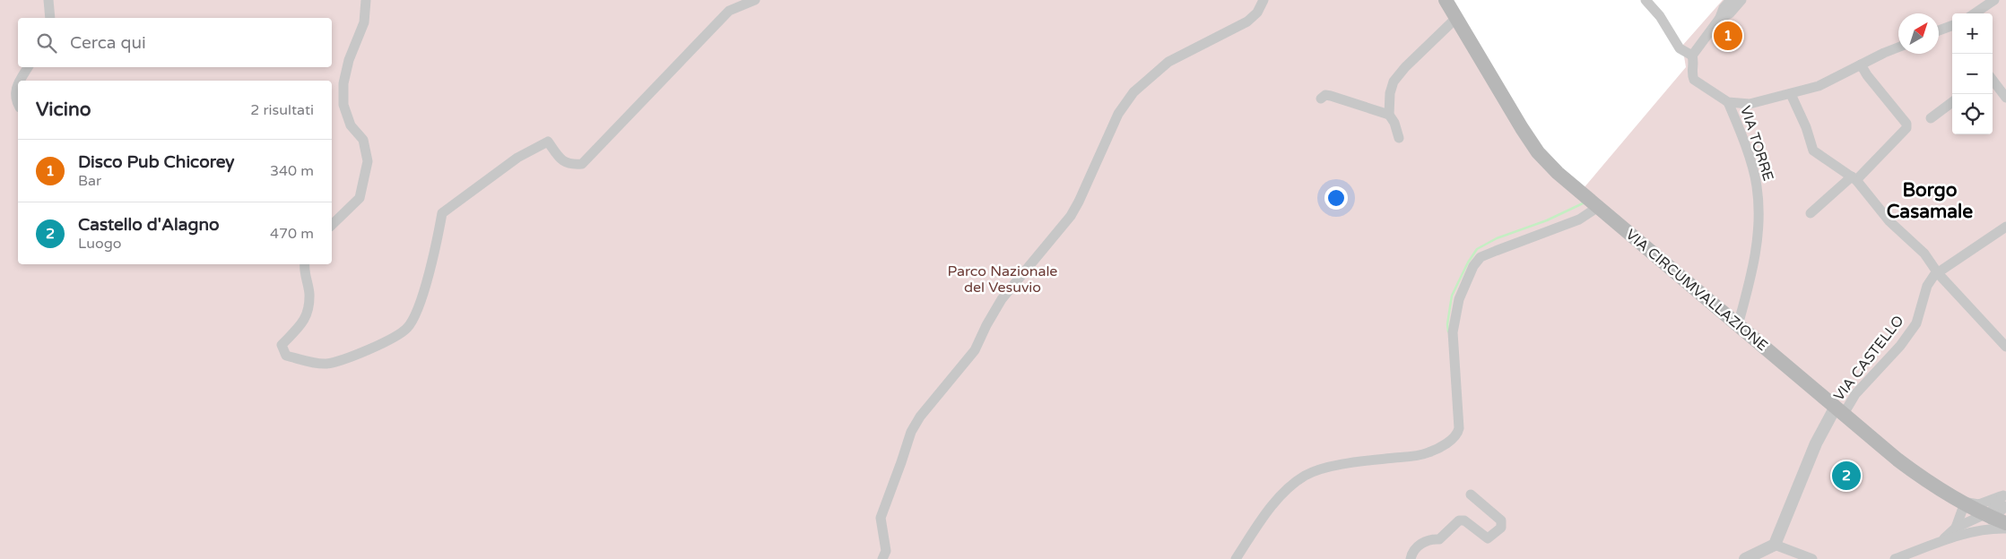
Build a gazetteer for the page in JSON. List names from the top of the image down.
{
  "streets": {
    "main road": ["VIA CIRCUMVALLAZIONE"],
    "street": ["VIA TORRE", "VIA CASTELLO"]
  },
  "crossings": [
    ["VIA TORRE", "VIA CIRCUMVALLAZIONE"],
    ["VIA CIRCUMVALLAZIONE", "VIA CASTELLO"]
  ],
  "districts": ["Borgo Casamale"],
  "parks": ["Parco Nazionale del Vesuvio"],
  "north": "top right",
  "page": {
    "map_buttons": ["+", "−"],
    "search": "Cerca qui",
    "pins": ["1", "2"],
    "heading": ["Vicino", "2 risultati"],
    "list": [
      {
        "mark": "1",
        "name": "Disco Pub Chicorey",
        "note": "Bar",
        "value": "340 m"
      },
      {
        "mark": "2",
        "name": "Castello d'Alagno",
        "note": "Luogo",
        "value": "470 m"
      }
    ]
  }
}
